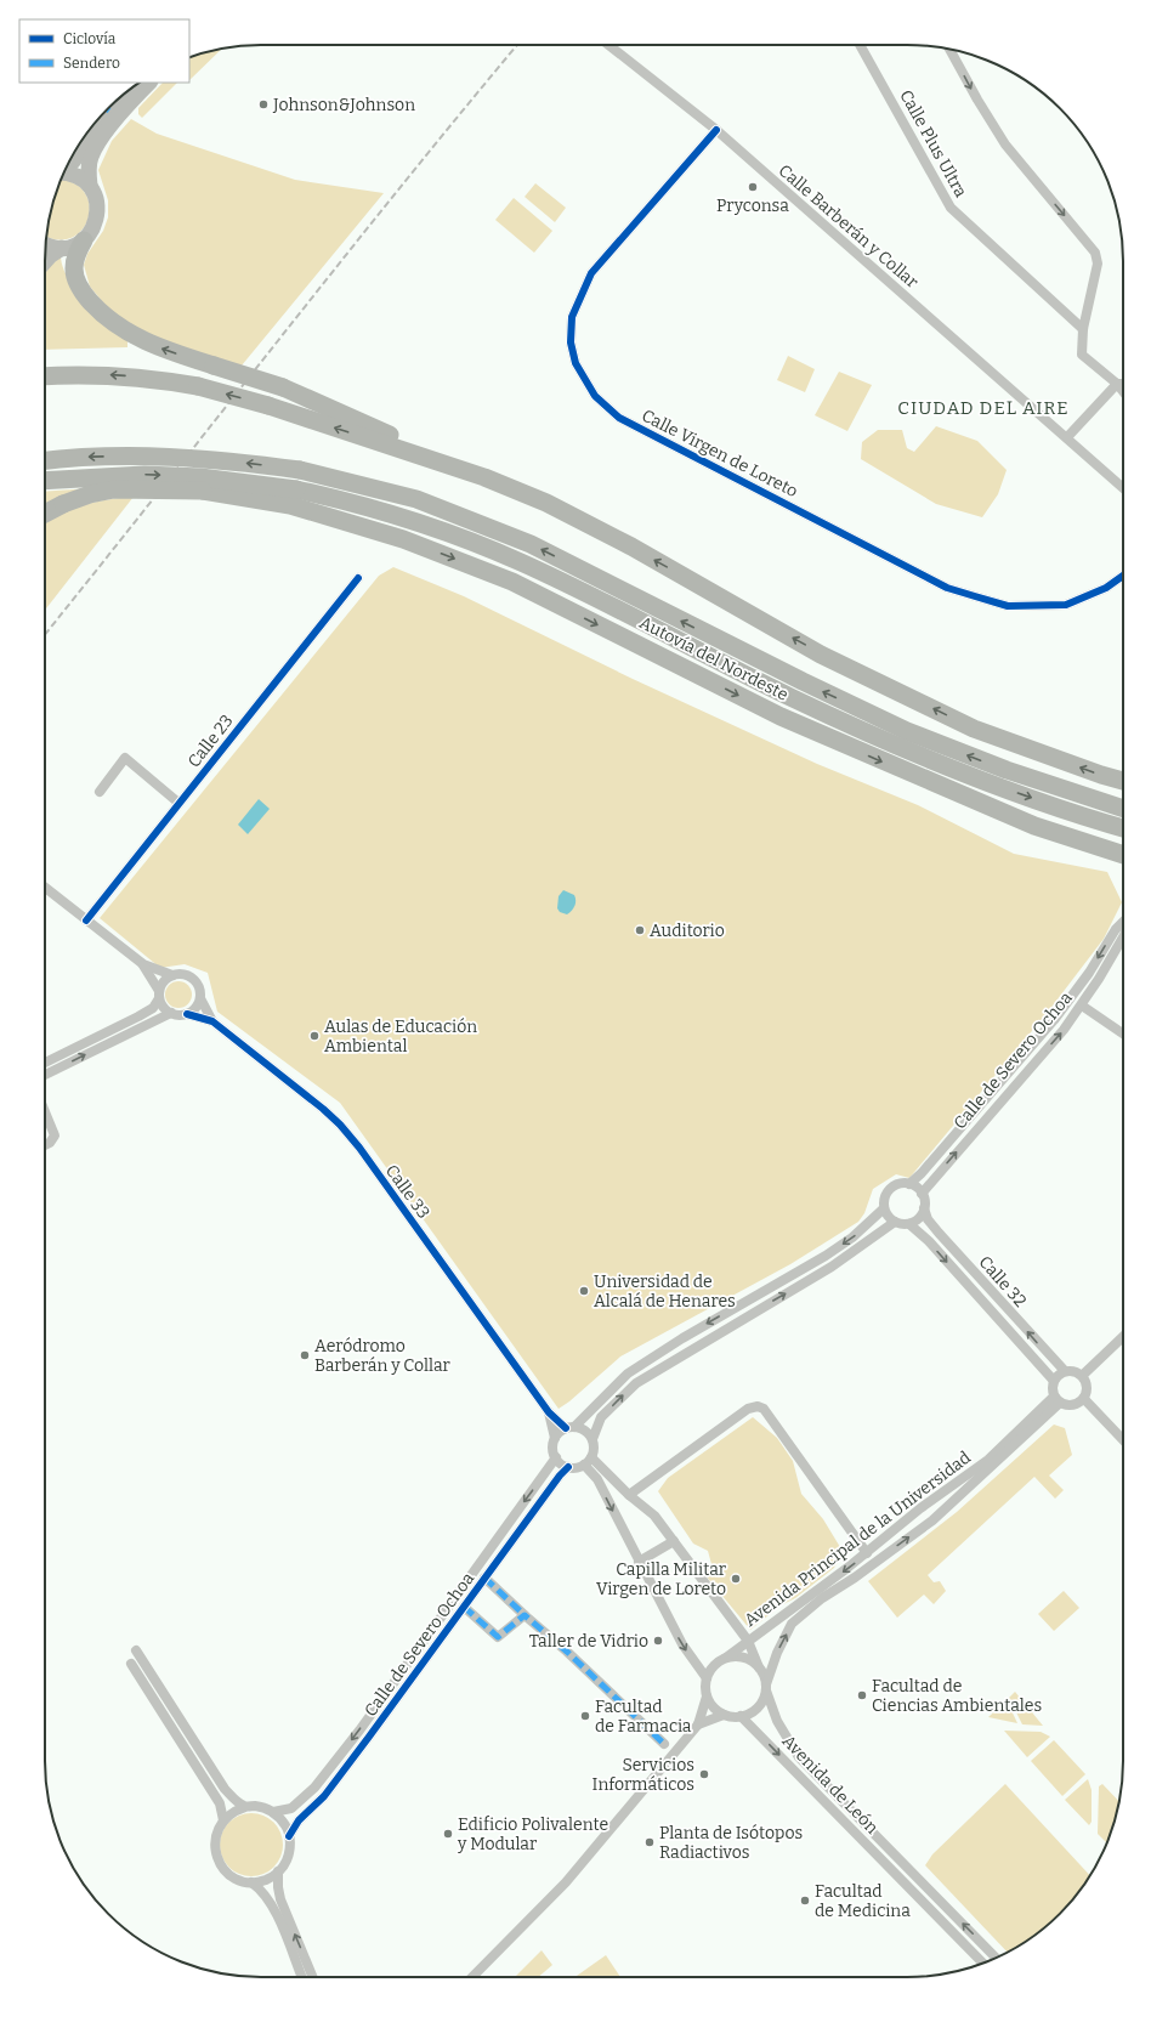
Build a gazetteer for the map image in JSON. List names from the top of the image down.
{
  "streets": {
    "highway": ["Autovía del Nordeste"],
    "street": [
      "Calle Plus Ultra",
      "Calle Barberán y Collar",
      "Calle Virgen de Loreto",
      "Calle 23",
      "Calle de Severo Ochoa",
      "Calle 33",
      "Calle 32",
      "Avenida Principal de la Universidad",
      "Avenida de León"
    ]
  },
  "crossings": [
    ["Calle Barberán y Collar", "Calle Virgen de Loreto"],
    ["Calle de Severo Ochoa", "Calle 33"],
    ["Calle de Severo Ochoa", "Calle 32"],
    ["Calle de Severo Ochoa", "Avenida Principal de la Universidad"],
    ["Calle 33", "Avenida Principal de la Universidad"],
    ["Calle 32", "Avenida Principal de la Universidad"],
    ["Avenida Principal de la Universidad", "Avenida de León"]
  ],
  "districts": ["CIUDAD DEL AIRE"],
  "places": [
    "Johnson&Johnson",
    "Pryconsa",
    "Auditorio",
    "Aulas de Educación Ambiental",
    "Universidad de Alcalá de Henares",
    "Aeródromo Barberán y Collar",
    "Capilla Militar Virgen de Loreto",
    "Taller de Vidrio",
    "Facultad de Ciencias Ambientales",
    "Facultad de Farmacia",
    "Servicios Informáticos",
    "Edificio Polivalente y Modular",
    "Planta de Isótopos Radiactivos",
    "Facultad de Medicina"
  ],
  "legend": ["Ciclovía", "Sendero"]
}
